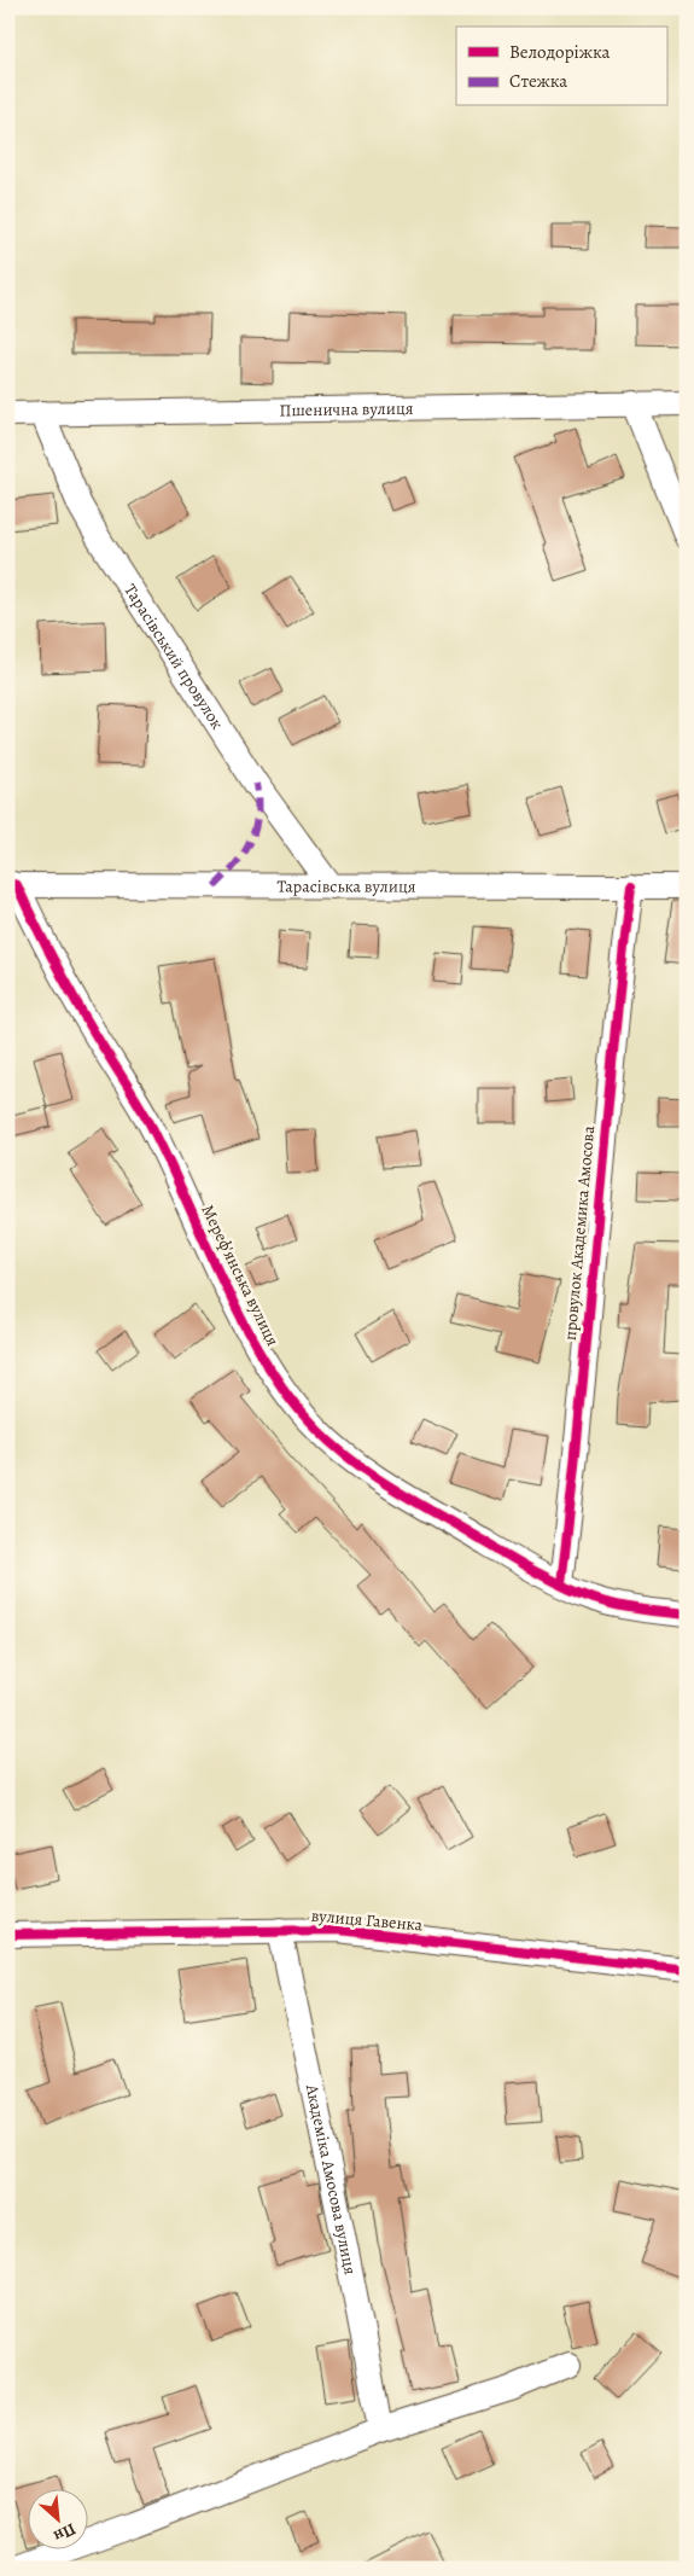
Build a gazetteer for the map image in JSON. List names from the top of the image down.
{
  "streets": {
    "street": [
      "Пшенична вулиця",
      "Тарасівський провулок",
      "Тарасівська вулиця",
      "провулок Академика Амосова",
      "Мереф'янська вулиця",
      "вулиця Гавенка",
      "Академіка Амосова вулиця"
    ]
  },
  "crossings": [
    ["Пшенична вулиця", "Тарасівський провулок"],
    ["Тарасівський провулок", "Тарасівська вулиця"],
    ["Тарасівська вулиця", "провулок Академика Амосова"],
    ["Тарасівська вулиця", "Мереф'янська вулиця"],
    ["провулок Академика Амосова", "Мереф'янська вулиця"],
    ["вулиця Гавенка", "Академіка Амосова вулиця"]
  ],
  "legend": ["Велодоріжка", "Стежка"],
  "north": "bottom right"
}
